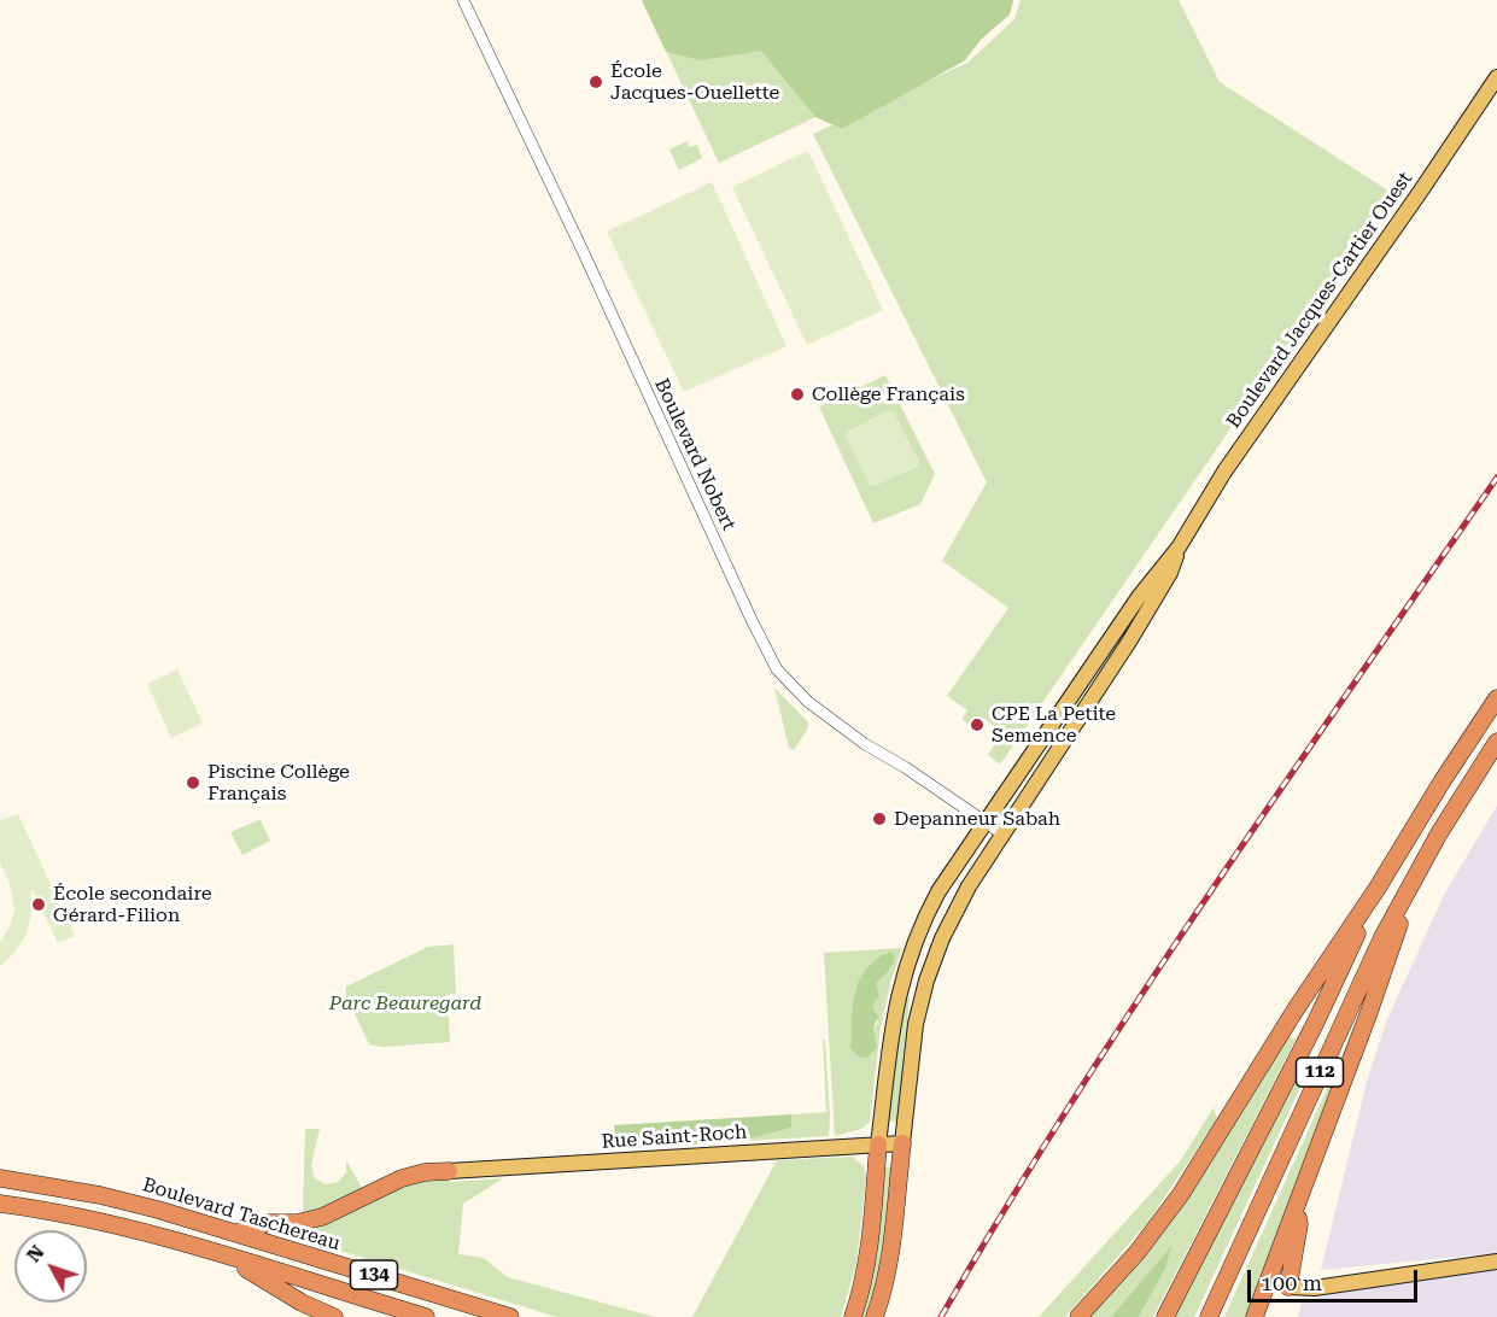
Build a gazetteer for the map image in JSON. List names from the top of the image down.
{
  "streets": {
    "highway": ["112", "Boulevard Taschereau", "134"],
    "main road": ["Boulevard Jacques-Cartier Ouest", "Rue Saint-Roch"],
    "street": ["Boulevard Nobert"]
  },
  "crossings": [
    ["Boulevard Jacques-Cartier Ouest", "Boulevard Nobert"],
    ["Boulevard Jacques-Cartier Ouest", "Rue Saint-Roch"]
  ],
  "parks": ["Parc Beauregard"],
  "places": [
    "École Jacques-Ouellette",
    "Collège Français",
    "CPE La Petite Semence",
    "Piscine Collège Français",
    "Depanneur Sabah",
    "École secondaire Gérard-Filion"
  ],
  "scale_bar": "100 m",
  "north": "top left"
}
